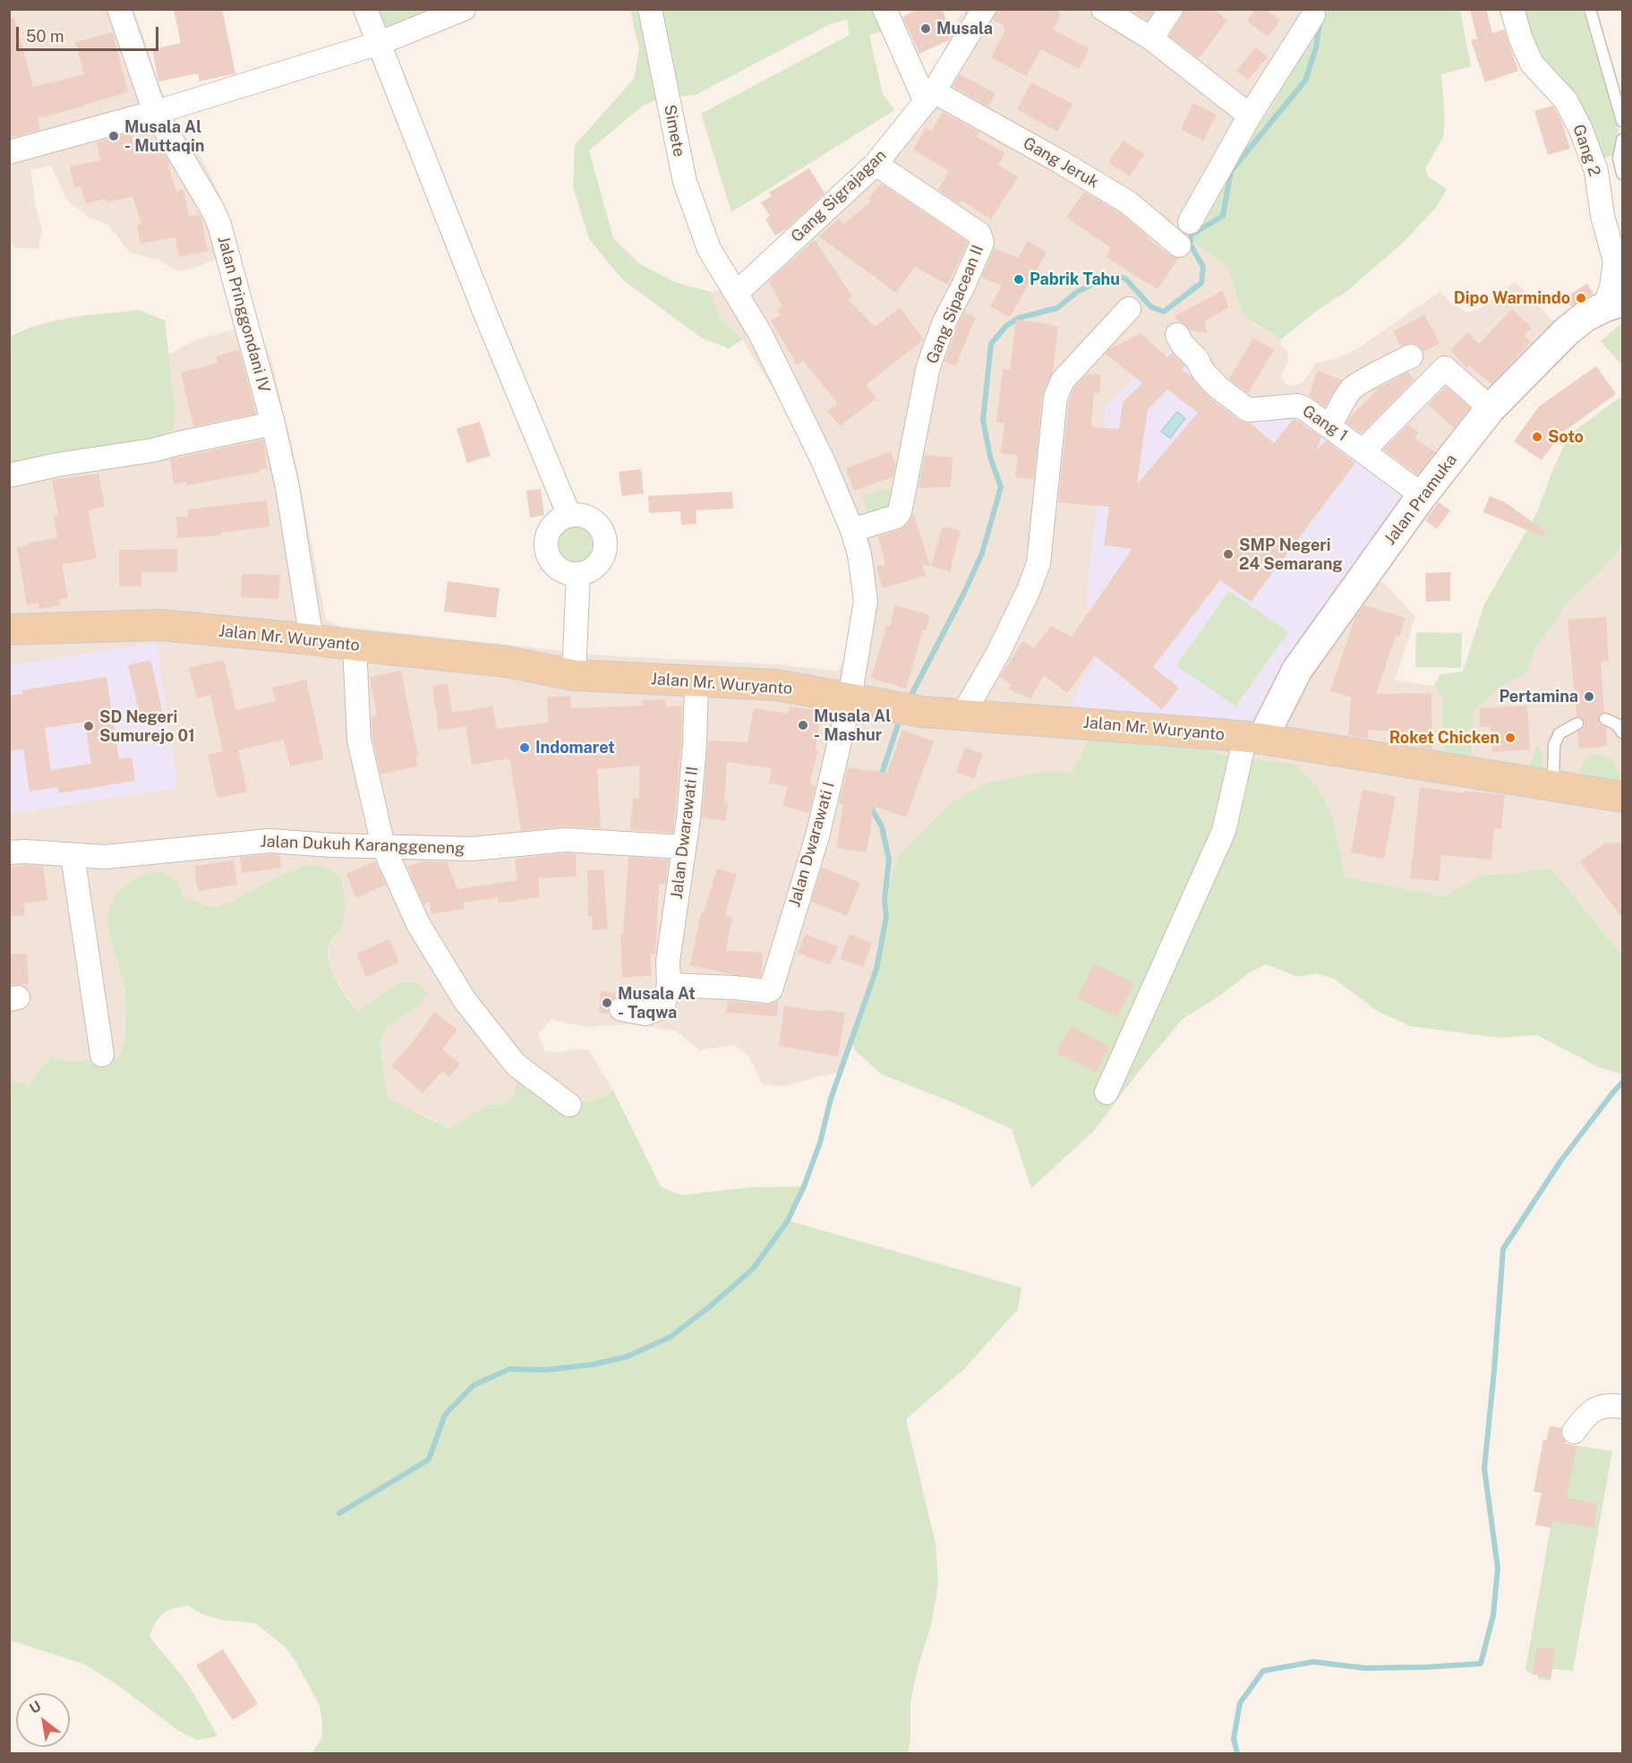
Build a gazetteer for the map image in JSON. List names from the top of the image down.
{
  "streets": {
    "main road": ["Jalan Pramuka", "Jalan Mr. Wuryanto"],
    "street": [
      "Simete",
      "Gang 2",
      "Gang Jeruk",
      "Gang Sigrajagan",
      "Gang Sipacean II",
      "Jalan Pringgondani IV",
      "Gang 1",
      "Jalan Dwarawati II",
      "Jalan Dwarawati I",
      "Jalan Dukuh Karanggeneng"
    ]
  },
  "crossings": [
    ["Simete", "Gang Sigrajagan"],
    ["Simete", "Gang Sipacean II"],
    ["Simete", "Jalan Dwarawati I"],
    ["Gang 2", "Jalan Pramuka"],
    ["Gang Jeruk", "Gang Sigrajagan"],
    ["Gang Sigrajagan", "Gang Sipacean II"],
    ["Gang Sipacean II", "Jalan Dwarawati I"],
    ["Jalan Pringgondani IV", "Jalan Mr. Wuryanto"],
    ["Gang 1", "Jalan Pramuka"],
    ["Jalan Pramuka", "Jalan Mr. Wuryanto"],
    ["Jalan Mr. Wuryanto", "Jalan Dwarawati II"],
    ["Jalan Mr. Wuryanto", "Jalan Dwarawati I"],
    ["Jalan Dwarawati II", "Jalan Dwarawati I"],
    ["Jalan Dwarawati II", "Jalan Dukuh Karanggeneng"]
  ],
  "places": [
    "Musala",
    "Musala Al - Muttaqin",
    "Pabrik Tahu",
    "Dipo Warmindo",
    "Soto",
    "SMP Negeri 24 Semarang",
    "Pertamina",
    "Musala Al - Mashur",
    "SD Negeri Sumurejo 01",
    "Roket Chicken",
    "Indomaret",
    "Musala At - Taqwa"
  ],
  "scale_bar": "50 m",
  "north": "top left"
}
